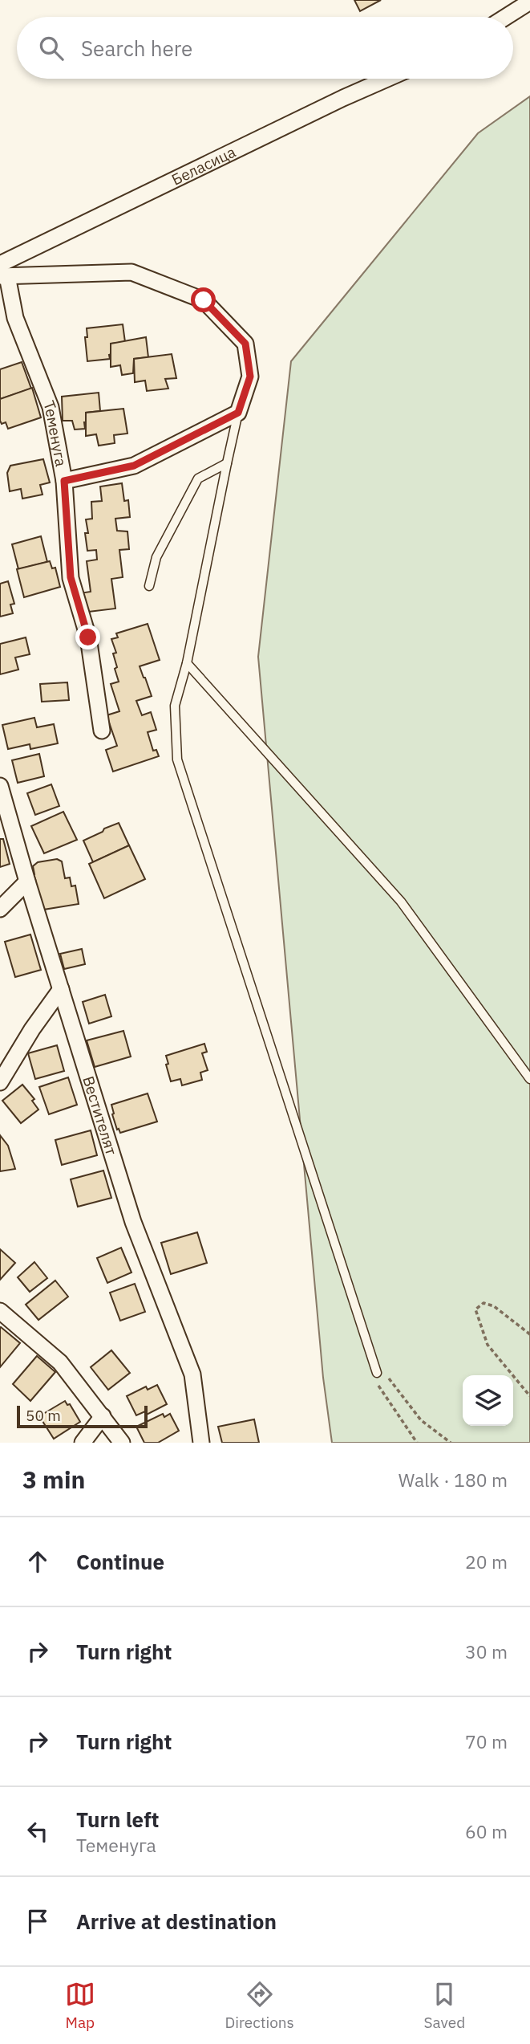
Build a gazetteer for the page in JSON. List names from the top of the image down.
{
  "streets": {
    "street": ["Беласица", "Теменуга", "Вестителят"]
  },
  "crossings": [
    ["Беласица", "Теменуга"]
  ],
  "scale_bar": "50 m",
  "page": {
    "search": "Search here",
    "scale": "50 m",
    "heading": ["3 min", "Walk · 180 m"],
    "list": [
      ["Continue", "20 m"],
      ["Turn right", "30 m"],
      ["Turn right", "70 m"],
      ["Turn left", "Теменуга", "60 m"],
      "Arrive at destination"
    ],
    "nav": ["Map", "Directions", "Saved"]
  }
}
